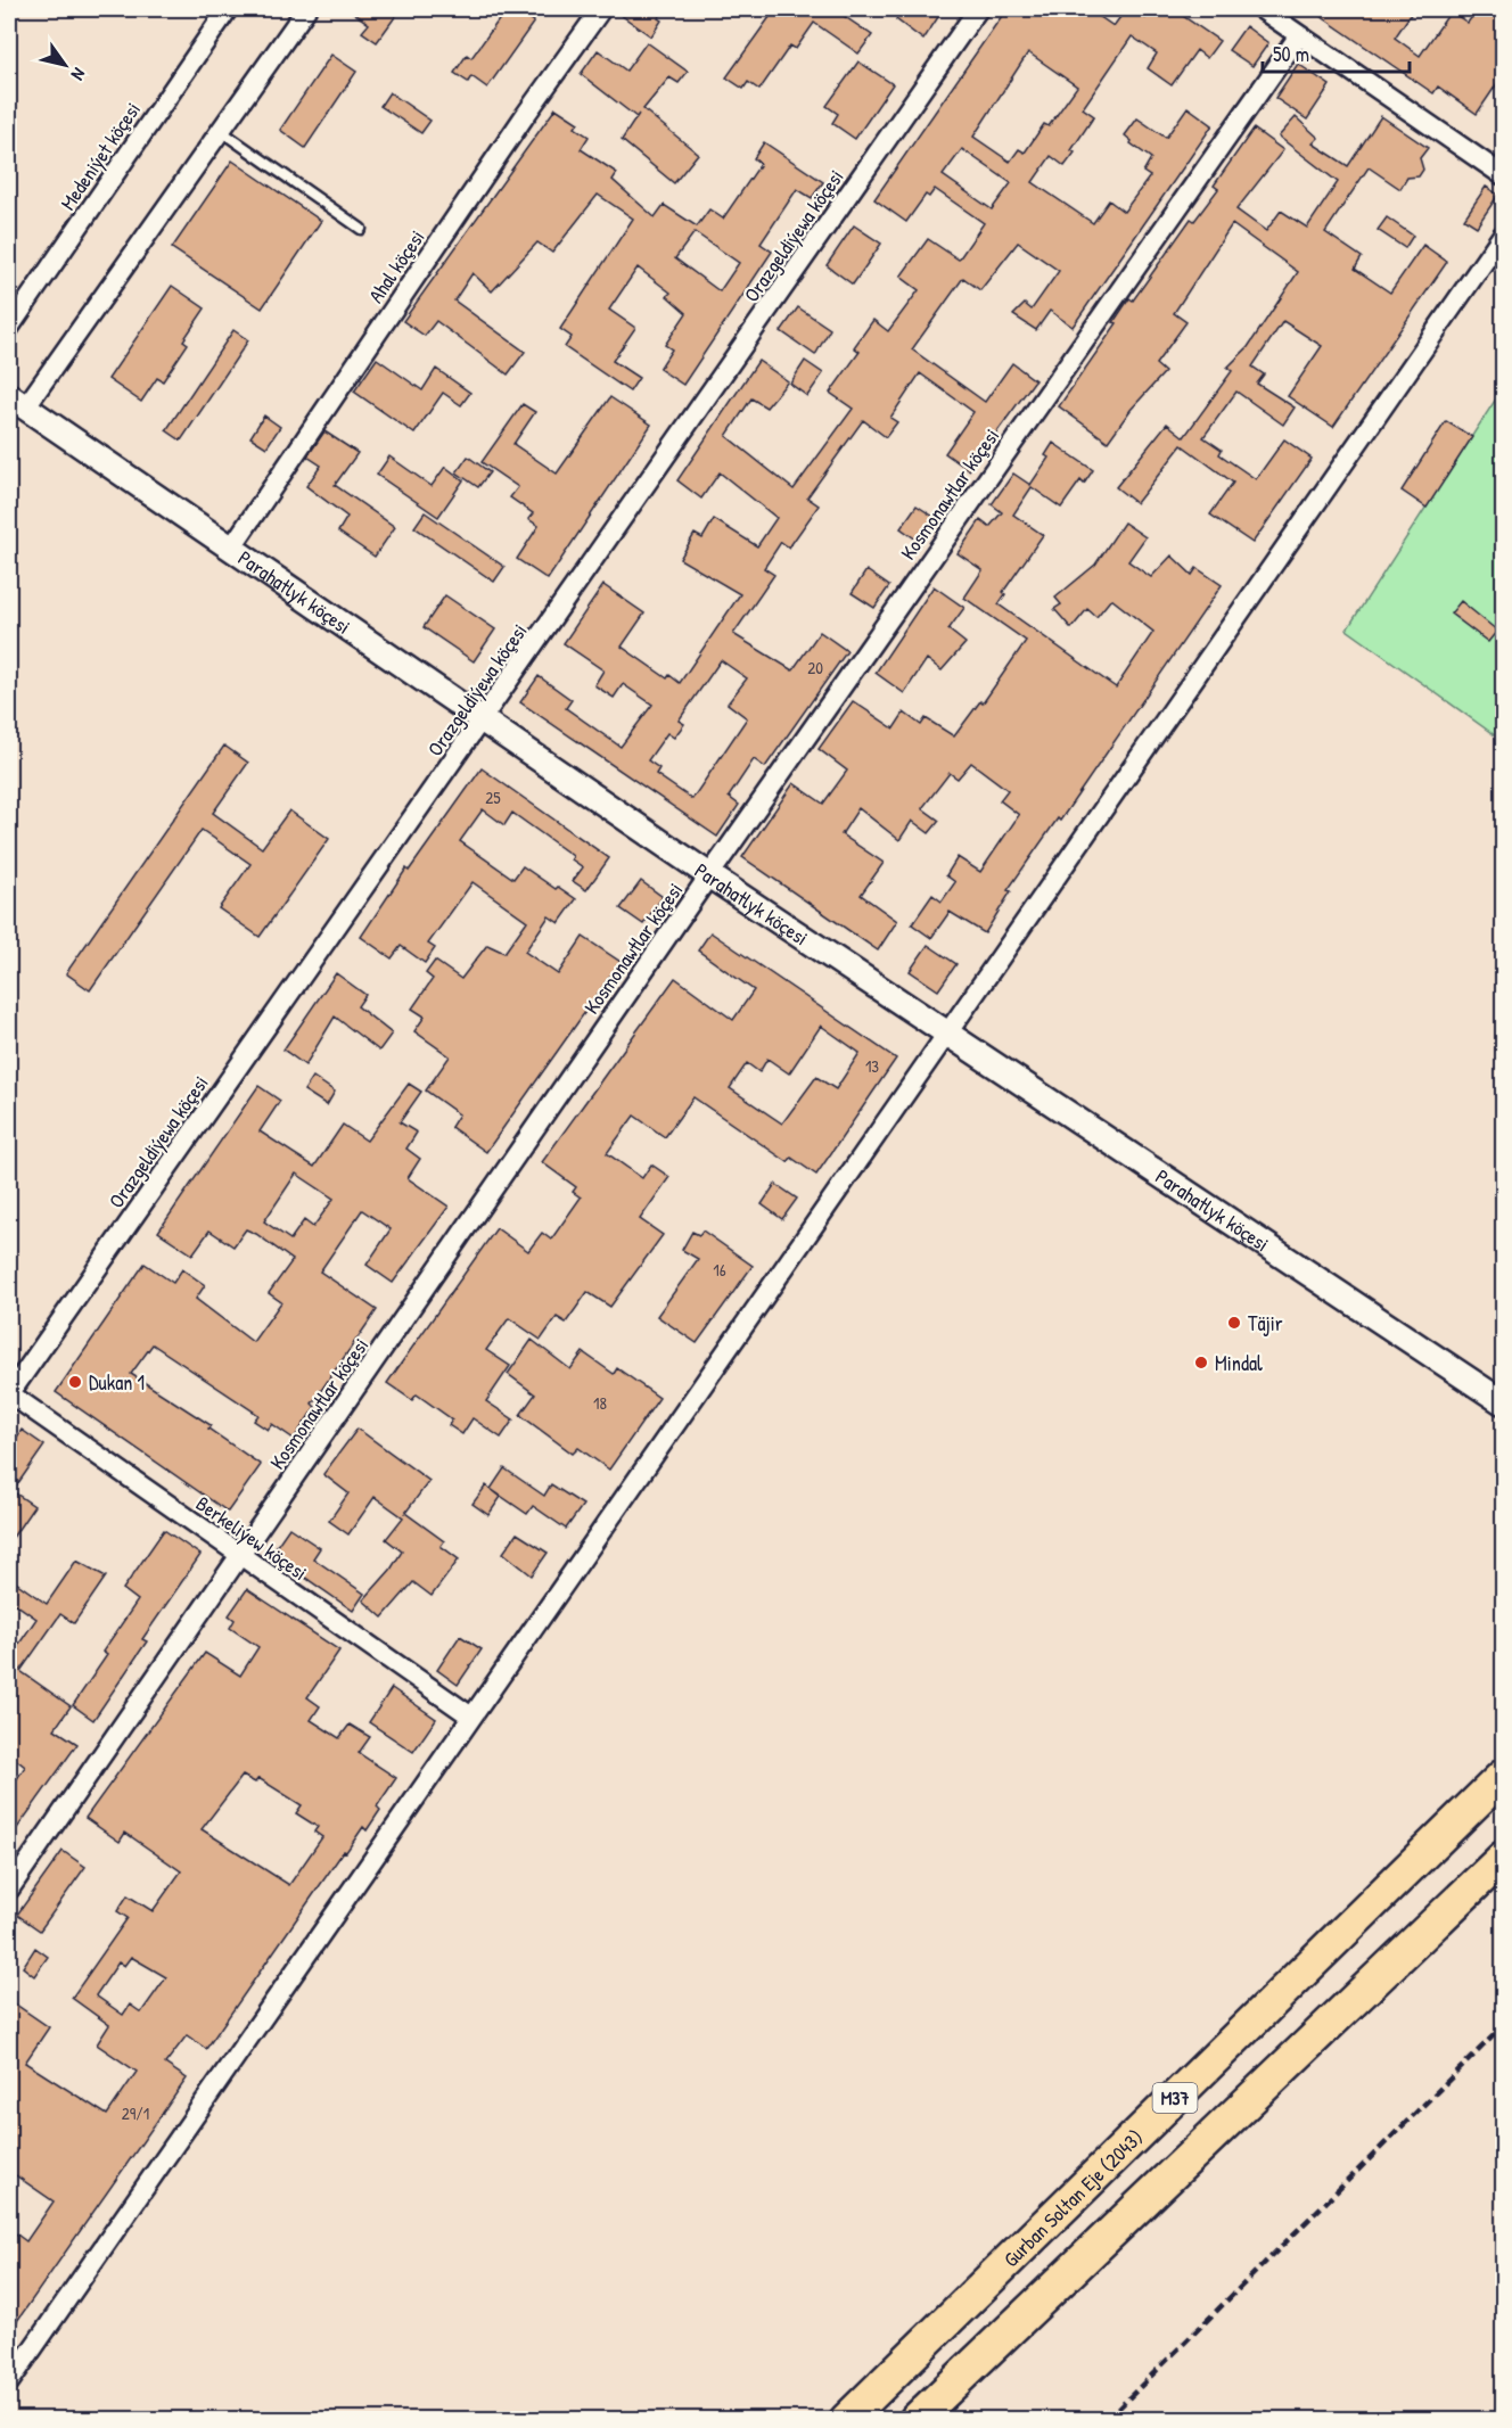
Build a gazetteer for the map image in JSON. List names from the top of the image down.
{
  "streets": {
    "highway": ["M37", "Gurban Soltan Eje (2043)"],
    "street": [
      "Medeniýet köçesi",
      "Orazgeldiýewa köçesi",
      "Ahal köçesi",
      "Kosmonawtlar köçesi",
      "Parahatlyk köçesi",
      "Berkeliýew köçesi"
    ]
  },
  "crossings": [
    ["Orazgeldiýewa köçesi", "Parahatlyk köçesi"],
    ["Orazgeldiýewa köçesi", "Berkeliýew köçesi"],
    ["Ahal köçesi", "Parahatlyk köçesi"],
    ["Kosmonawtlar köçesi", "Parahatlyk köçesi"],
    ["Kosmonawtlar köçesi", "Berkeliýew köçesi"]
  ],
  "places": ["Täjir", "Mindal", "Dukan 1"],
  "house_numbers": [
    "20",
    "25",
    "13",
    "16",
    "18",
    "29/1"
  ],
  "scale_bar": "50 m",
  "north": "bottom right"
}
